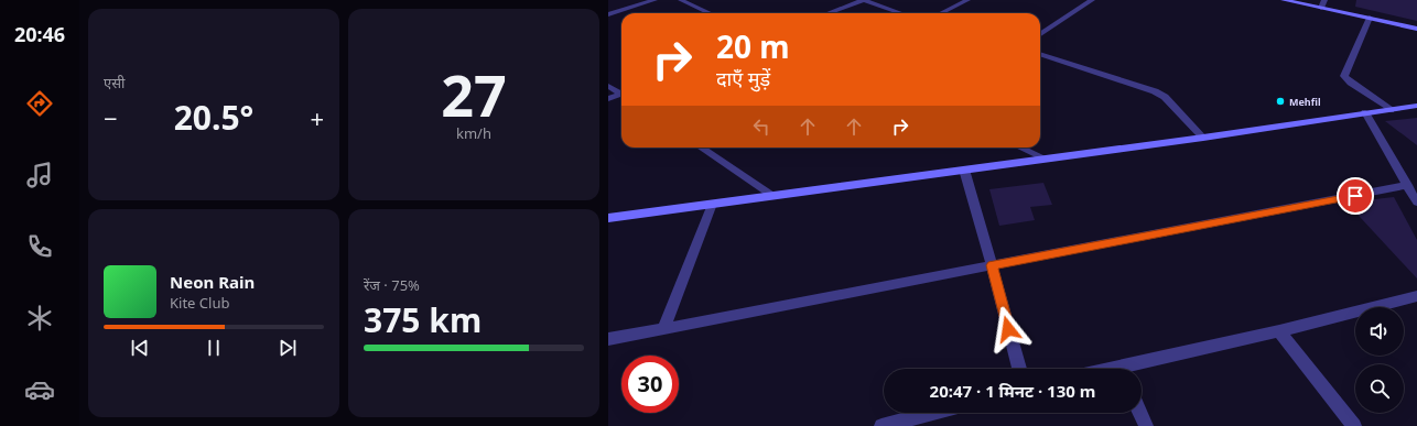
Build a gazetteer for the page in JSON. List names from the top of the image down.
{
  "places": ["Mehfil"],
  "page": {
    "tabs": "20:46",
    "tile": [
      "एसी",
      ["27", "km/h"],
      ["रेंज · 75%", "375 km"]
    ],
    "turn": ["20 m", "दाएँ मुड़ें"],
    "heat": ["−", "20.5°", "+"],
    "song": ["Neon Rain", "Kite Club"],
    "limit": "30",
    "trip": "20:47 · 1 मिनट · 130 m"
  }
}
